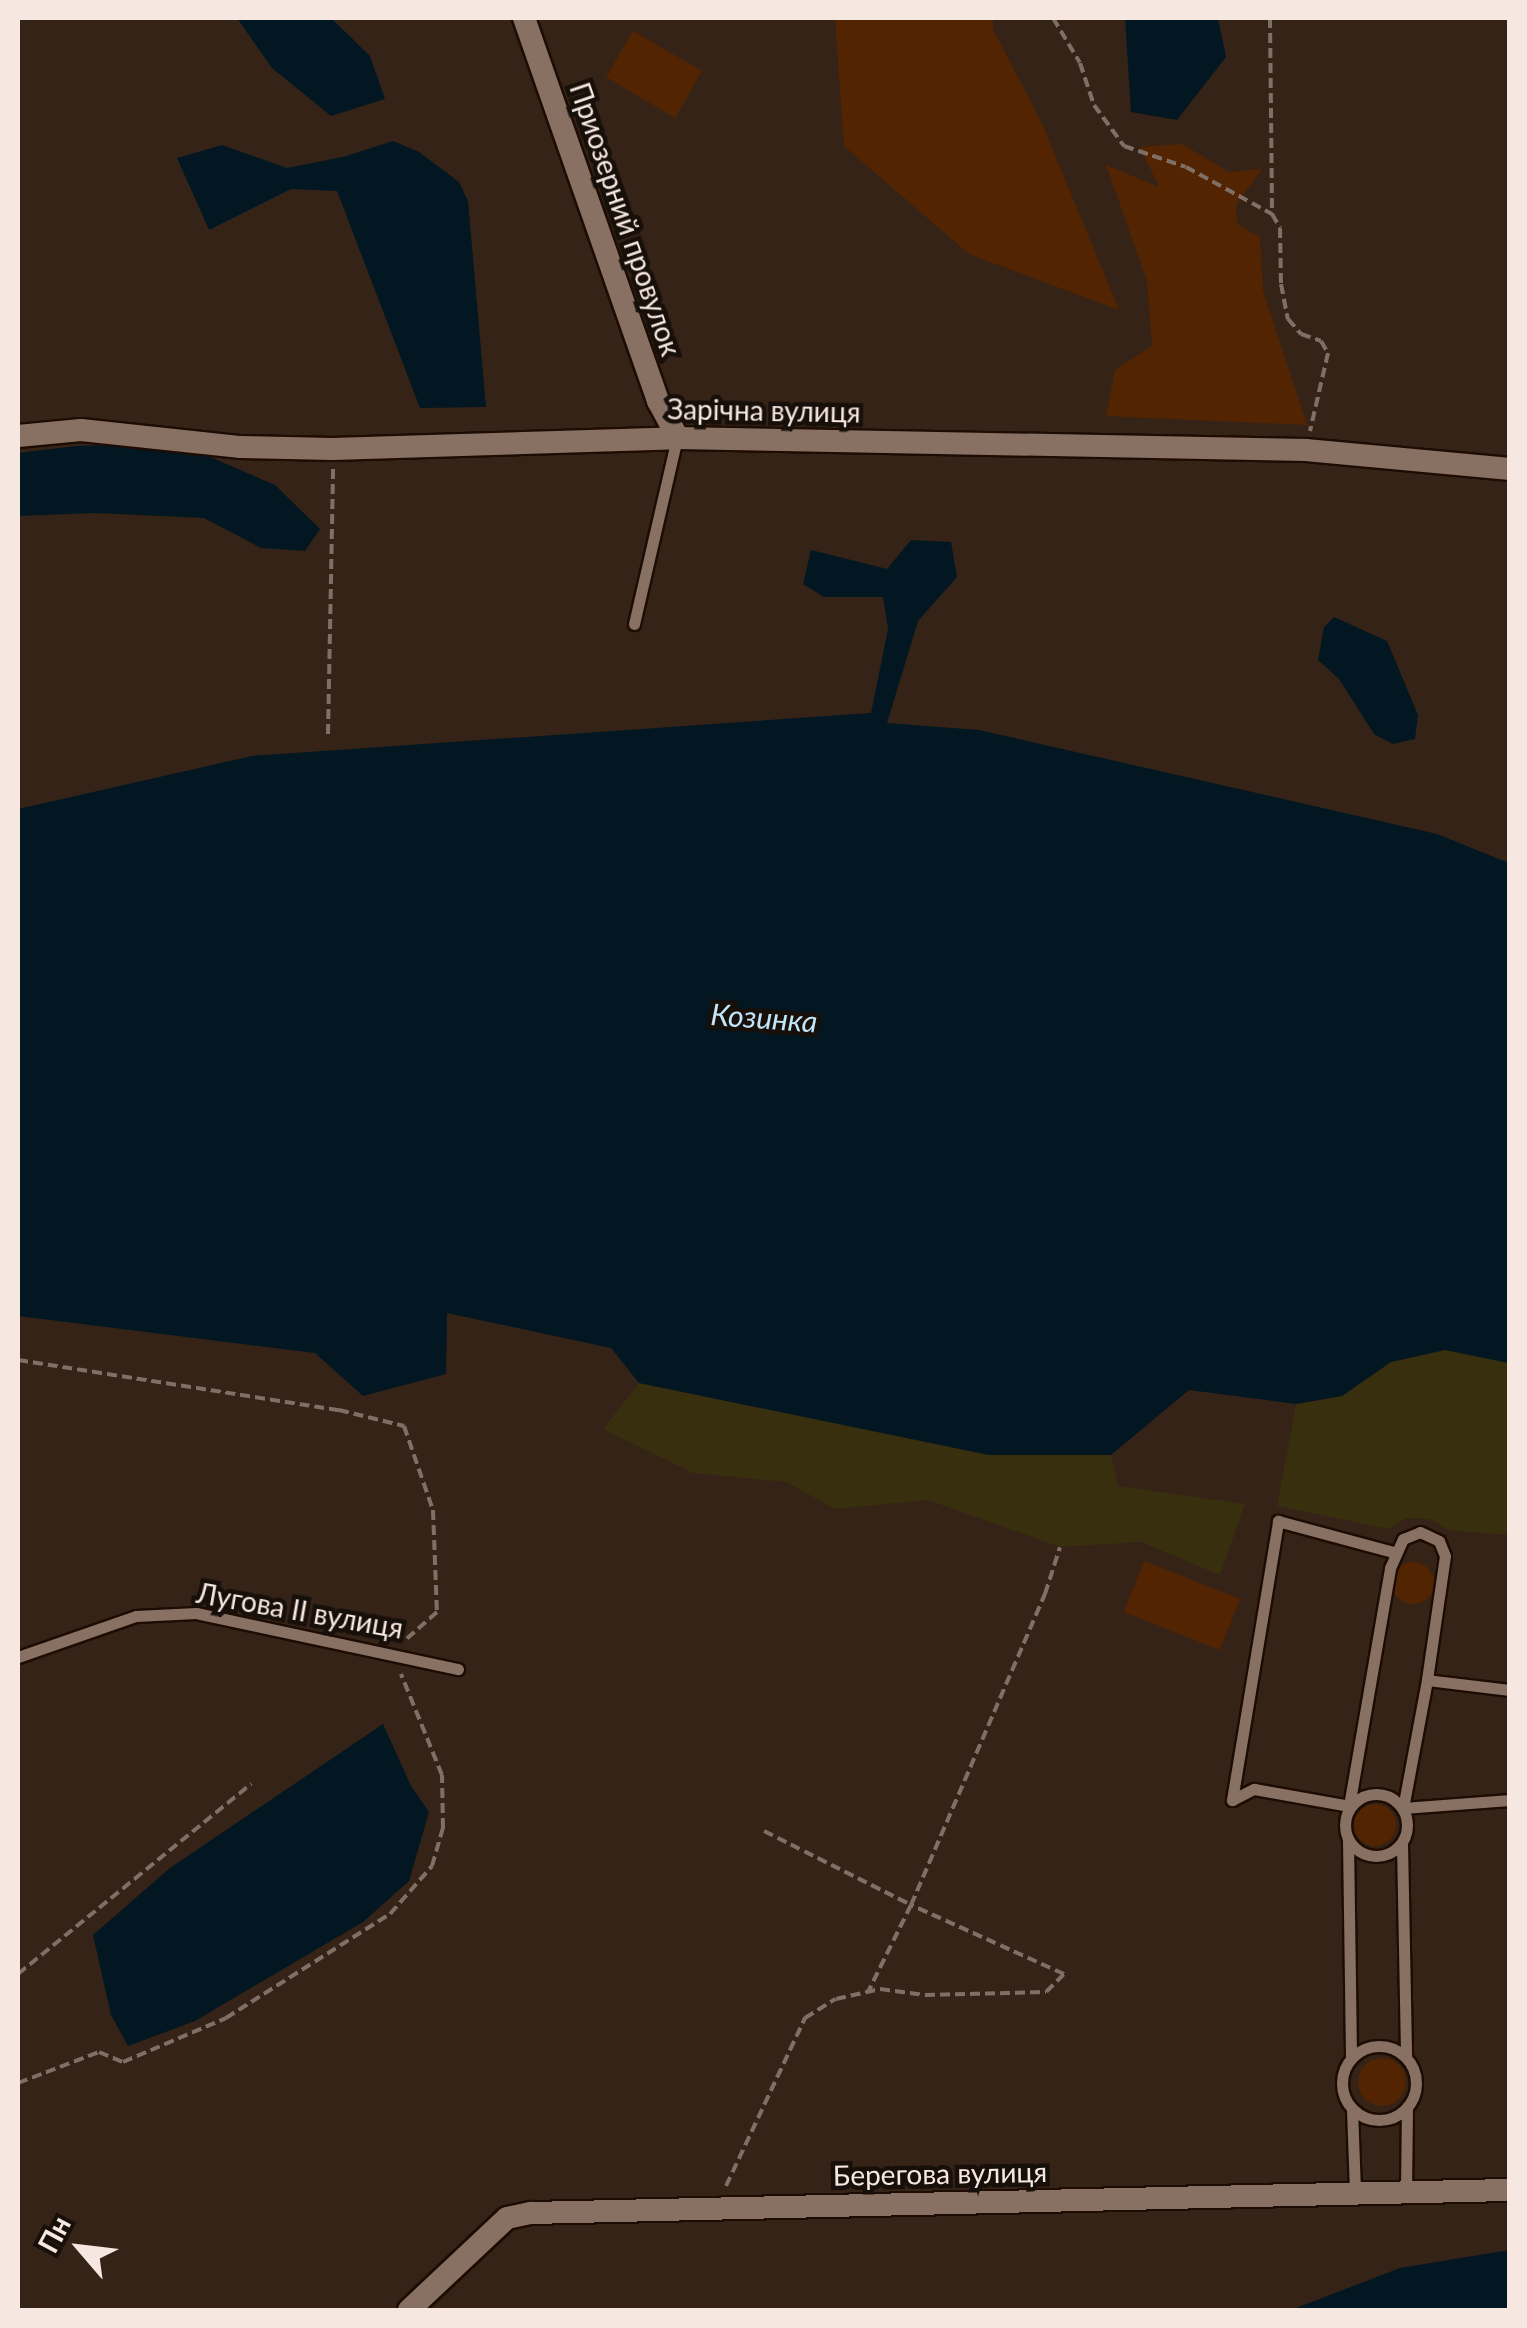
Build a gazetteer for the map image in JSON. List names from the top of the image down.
{
  "streets": {
    "street": ["Приозерний провулок", "Зарічна вулиця", "Берегова вулиця"],
    "lane": ["Лугова II вулиця"]
  },
  "crossings": [
    ["Приозерний провулок", "Зарічна вулиця"]
  ],
  "water": ["Козинка"],
  "north": "top left"
}
